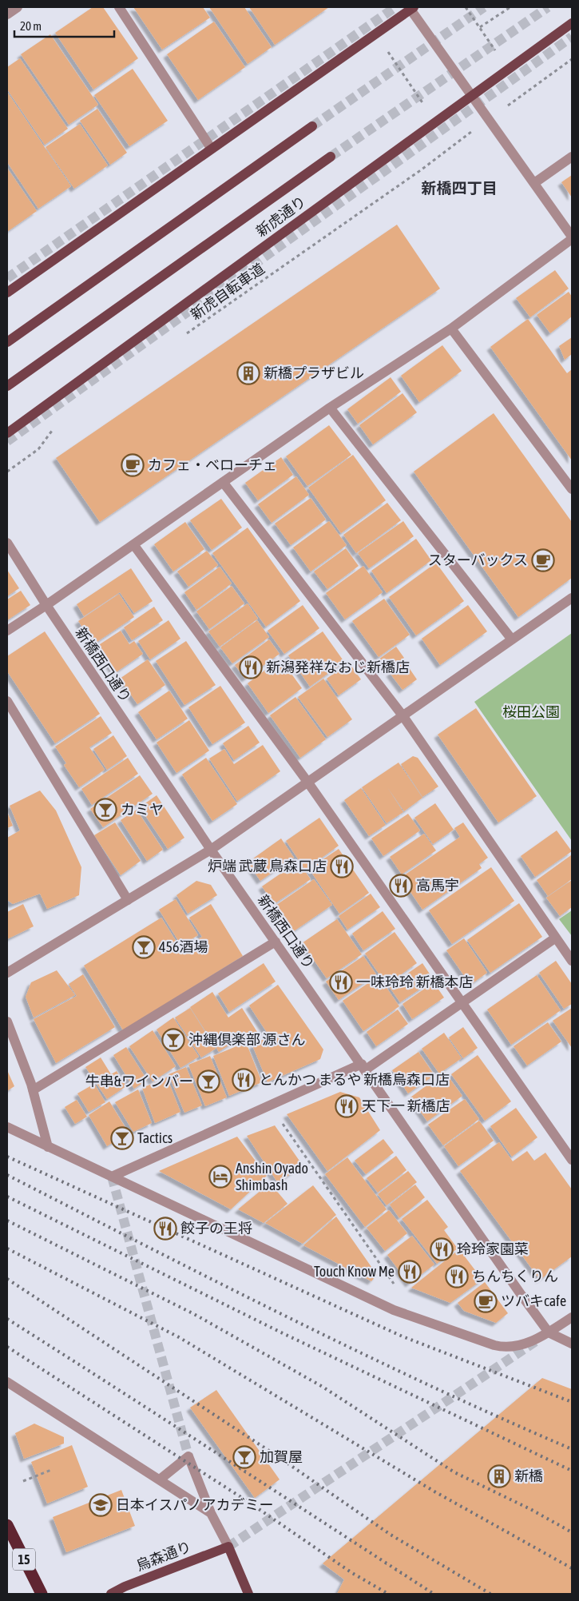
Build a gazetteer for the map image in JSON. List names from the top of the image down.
{
  "streets": {
    "highway": ["15"],
    "main road": ["新虎通り", "烏森通り"],
    "street": ["新橋西口通り"],
    "path": ["新虎自転車道"]
  },
  "districts": ["新橋四丁目"],
  "parks": ["桜田公園"],
  "places": {
    "building": ["新橋プラザビル", "新橋"],
    "cafe": ["カフェ・ベローチェ", "スターバックス", "ツバキcafe"],
    "restaurant": [
      "新潟発祥なおじ新橋店",
      "炉端 武蔵 鳥森口店",
      "高馬宇",
      "一味玲玲 新橋本店",
      "とんかつ まるや 新橋烏森口店",
      "天下一 新橋店",
      "餃子の王将",
      "玲玲家園菜",
      "Touch Know Me",
      "ちんちくりん"
    ],
    "bar": [
      "カミヤ",
      "456酒場",
      "沖縄倶楽部 源さん",
      "牛串&ワインバー",
      "Tactics",
      "加賀屋"
    ],
    "hotel": ["Anshin Oyado Shimbash"],
    "school or university": ["日本イスパノアカデミー"]
  },
  "scale_bar": "20 m"
}
